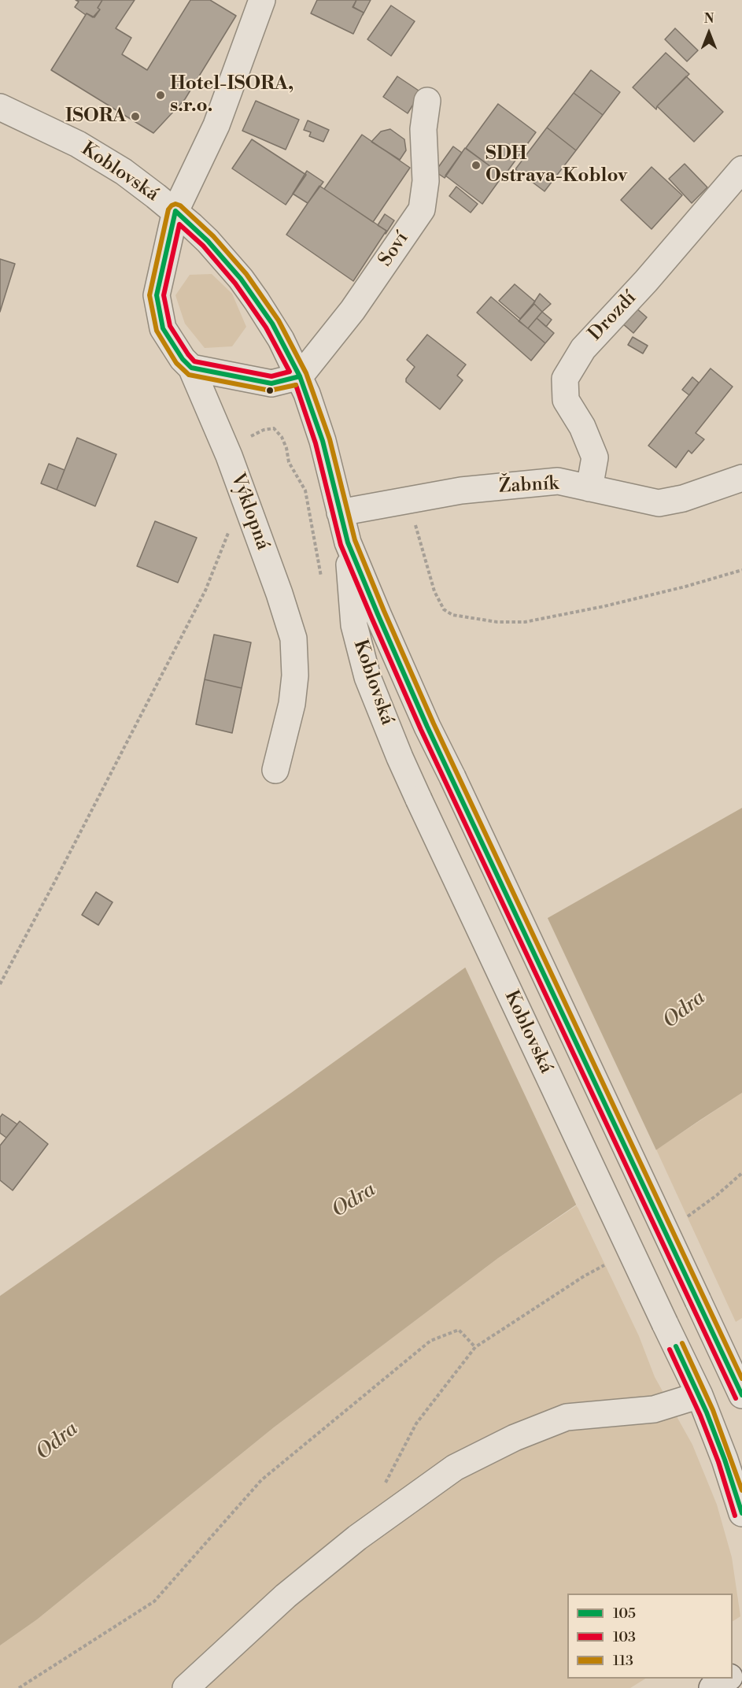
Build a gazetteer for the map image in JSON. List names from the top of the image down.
{
  "streets": {
    "street": [
      "Koblovská",
      "Soví",
      "Drozdí",
      "Žabník",
      "Výklopná"
    ]
  },
  "crossings": [
    ["Koblovská", "Soví"],
    ["Koblovská", "Žabník"],
    ["Koblovská", "Výklopná"],
    ["Drozdí", "Žabník"]
  ],
  "water": ["Odra"],
  "places": ["Hotel-ISORA, s.r.o.", "ISORA", "SDH Ostrava-Koblov"],
  "lines": ["transit line 113", "transit line 105", "transit line 103"],
  "legend": ["105", "103", "113"],
  "north": "top"
}
